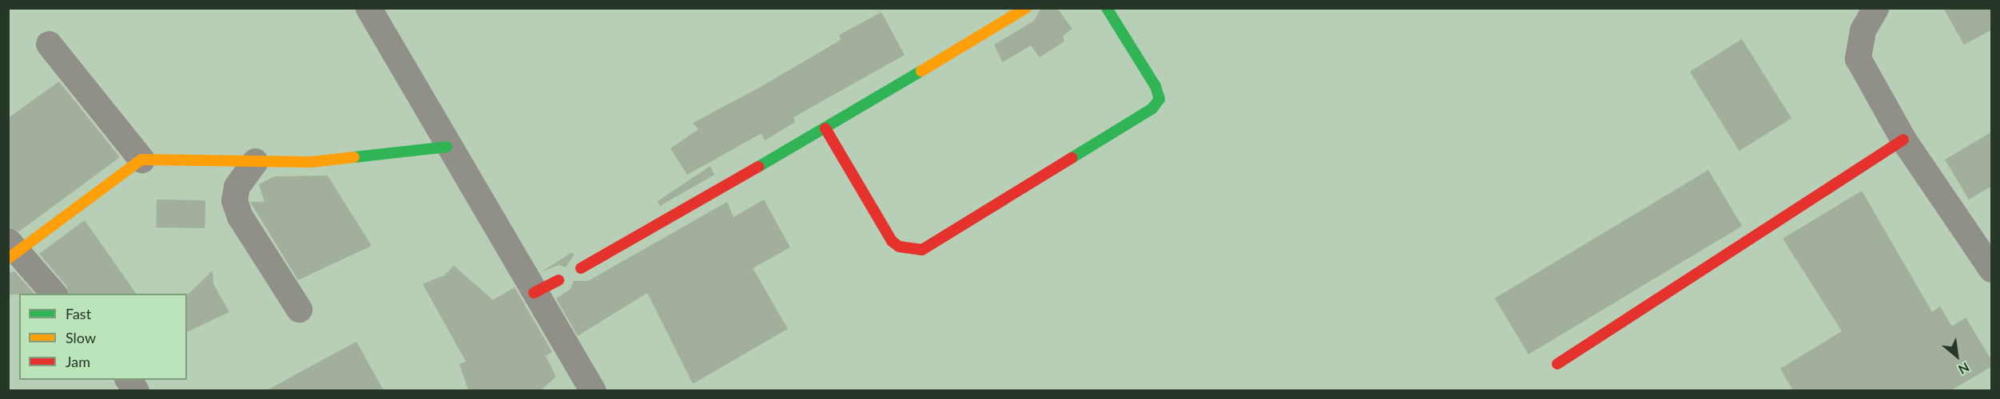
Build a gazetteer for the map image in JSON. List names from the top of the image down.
{
  "legend": ["Fast", "Slow", "Jam"],
  "north": "bottom right"
}
